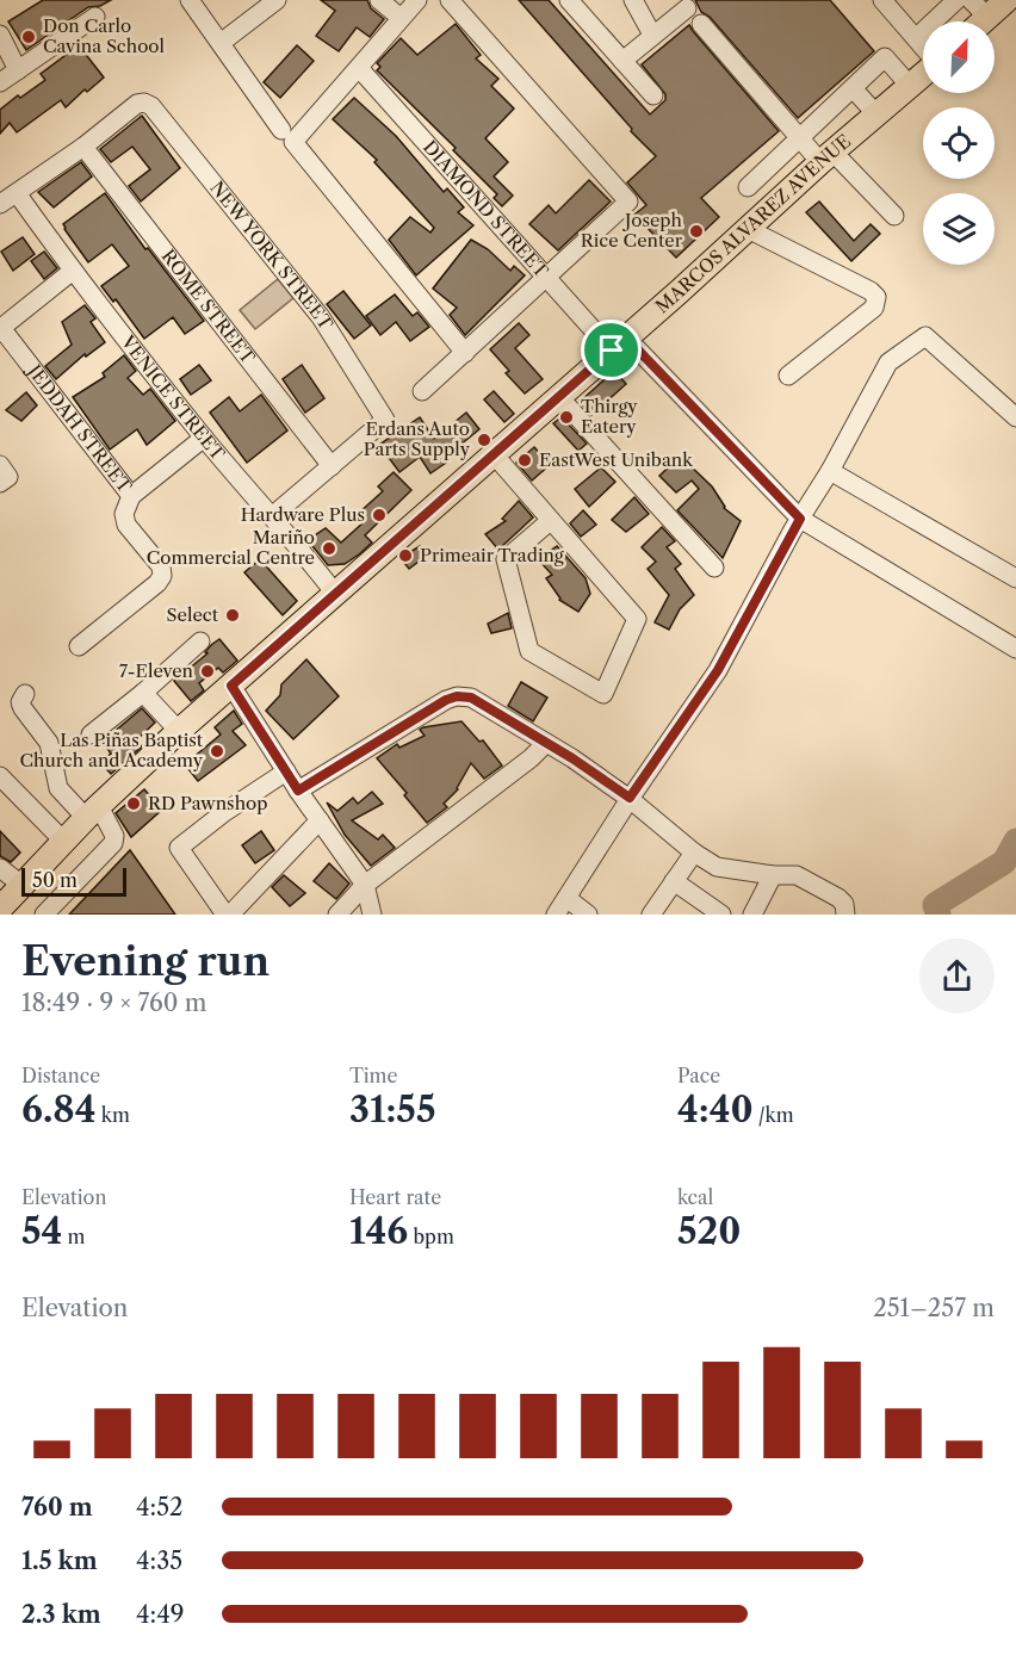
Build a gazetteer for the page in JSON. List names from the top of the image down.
{
  "streets": {
    "main road": ["MARCOS ALVAREZ AVENUE"],
    "street": [
      "DIAMOND STREET",
      "NEW YORK STREET",
      "ROME STREET",
      "VENICE STREET",
      "JEDDAH STREET"
    ]
  },
  "crossings": [
    ["DIAMOND STREET", "MARCOS ALVAREZ AVENUE"],
    ["MARCOS ALVAREZ AVENUE", "VENICE STREET"],
    ["NEW YORK STREET", "ROME STREET"],
    ["VENICE STREET", "JEDDAH STREET"]
  ],
  "places": [
    "Don Carlo Cavina School",
    "Joseph Rice Center",
    "Thirgy Eatery",
    "Erdans Auto Parts Supply",
    "EastWest Unibank",
    "Hardware Plus",
    "Mariño Commercial Centre",
    "Primeair Trading",
    "Select",
    "7-Eleven",
    "Las Piñas Baptist Church and Academy",
    "RD Pawnshop"
  ],
  "scale_bar": "50 m",
  "north": "top right",
  "page": {
    "scale": "50 m",
    "heading": ["Evening run", "18:49 · 9 × 760 m"],
    "stats": [
      ["Distance", "6.84 km"],
      ["Time", "31:55"],
      ["Pace", "4:40 /km"],
      ["Elevation", "54 m"],
      ["Heart rate", "146 bpm"],
      ["kcal", "520"]
    ],
    "chart": ["Elevation", "251–257 m"],
    "list": [
      {
        "name": "760 m",
        "note": "4:52"
      },
      {
        "name": "1.5 km",
        "note": "4:35"
      },
      {
        "name": "2.3 km",
        "note": "4:49"
      }
    ]
  }
}
